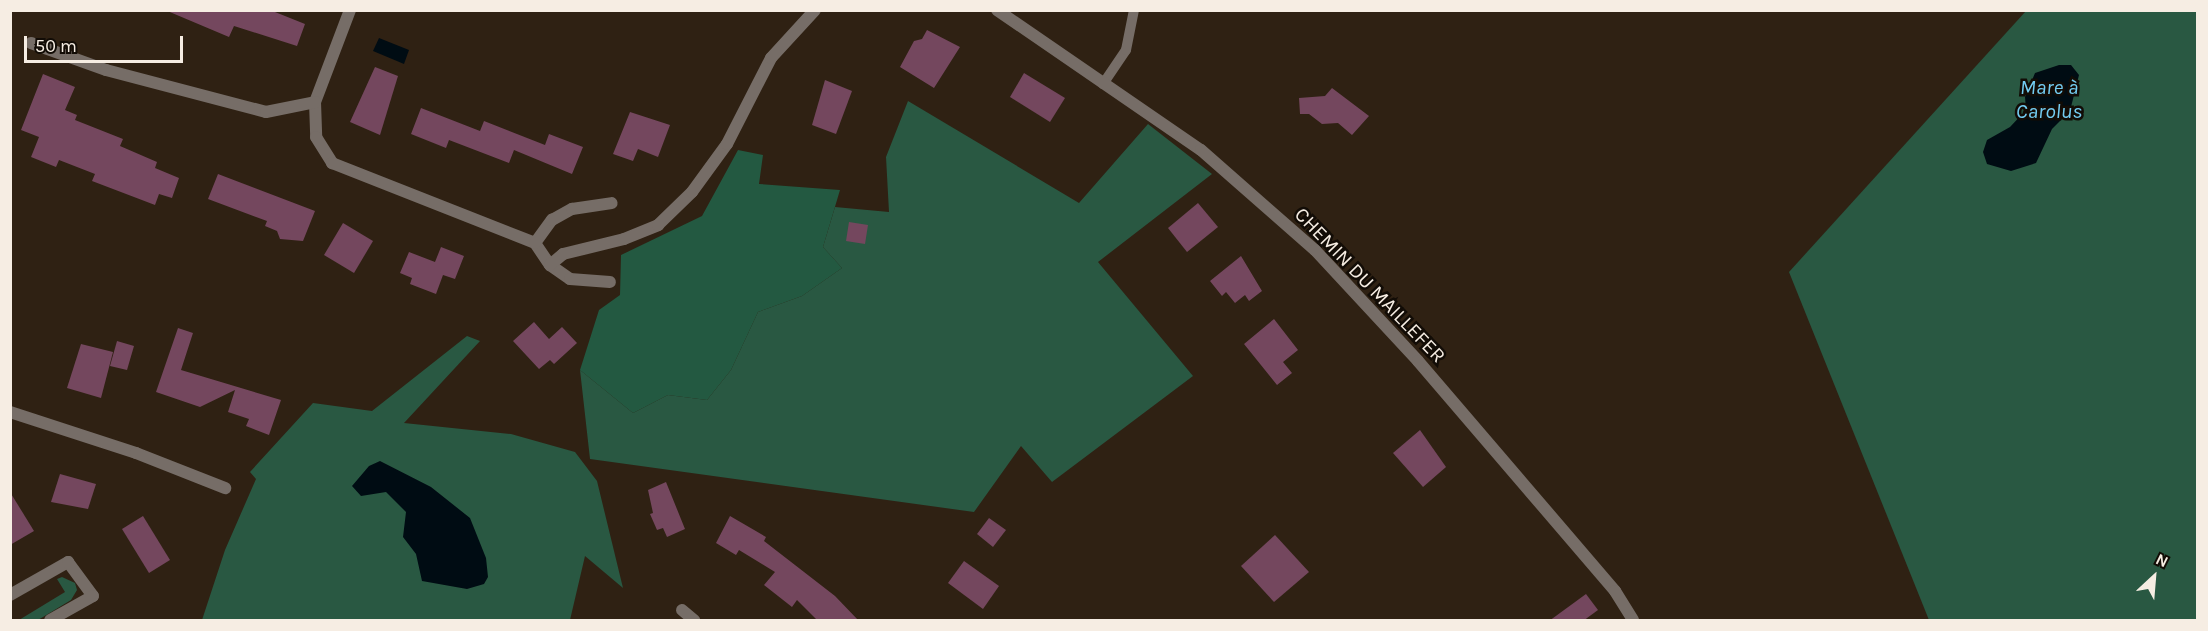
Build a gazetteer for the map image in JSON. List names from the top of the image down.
{
  "streets": {
    "street": ["CHEMIN DU MAILLEFER"]
  },
  "water": ["Mare à Carolus"],
  "scale_bar": "50 m",
  "north": "top right"
}
